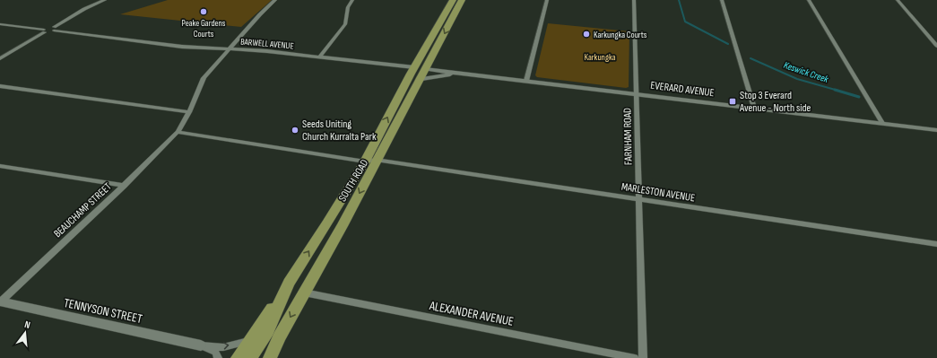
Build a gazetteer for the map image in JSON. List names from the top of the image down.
{
  "streets": {
    "highway": ["SOUTH ROAD"],
    "street": [
      "BARWELL AVENUE",
      "EVERARD AVENUE",
      "FARNHAM ROAD",
      "MARLESTON AVENUE",
      "BEAUCHAMP STREET",
      "TENNYSON STREET",
      "ALEXANDER AVENUE"
    ]
  },
  "crossings": [
    ["BARWELL AVENUE", "SOUTH ROAD"],
    ["BARWELL AVENUE", "BEAUCHAMP STREET"],
    ["EVERARD AVENUE", "FARNHAM ROAD"],
    ["EVERARD AVENUE", "SOUTH ROAD"],
    ["FARNHAM ROAD", "MARLESTON AVENUE"],
    ["SOUTH ROAD", "MARLESTON AVENUE"],
    ["SOUTH ROAD", "ALEXANDER AVENUE"],
    ["MARLESTON AVENUE", "BEAUCHAMP STREET"],
    ["BEAUCHAMP STREET", "TENNYSON STREET"]
  ],
  "water": ["Keswick Creek"],
  "parks": ["Karkungka"],
  "places": {
    "other": ["Peake Gardens Courts", "Karkungka Courts", "Seeds Uniting Church Kurralta Park"],
    "transit": ["Stop 3 Everard Avenue - North side"]
  },
  "north": "top"
}
